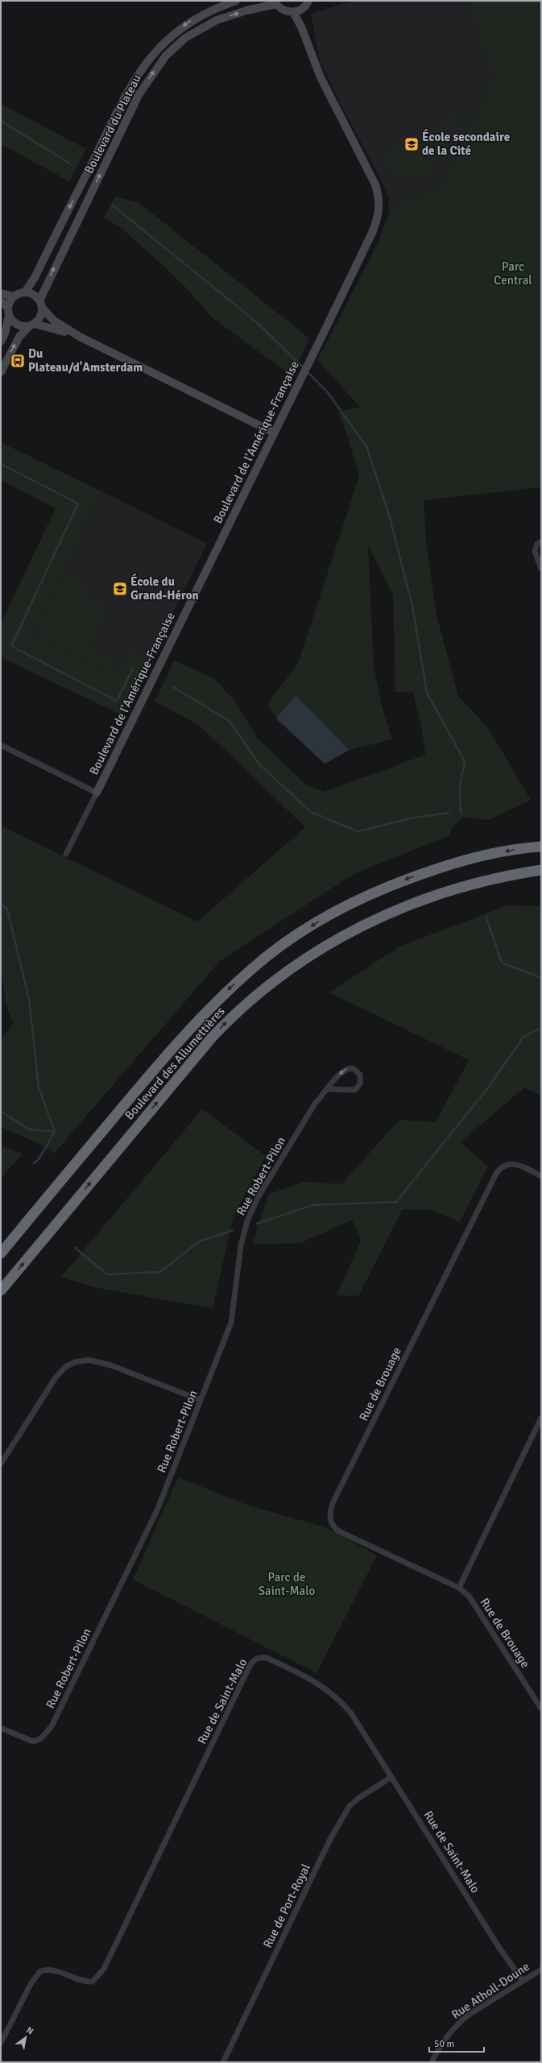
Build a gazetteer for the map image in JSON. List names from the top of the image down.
{
  "streets": {
    "highway": ["Boulevard des Allumettières"],
    "street": [
      "Boulevard du Plateau",
      "Boulevard de l'Amérique-Française",
      "Rue Robert-Pilon",
      "Rue de Brouage",
      "Rue de Saint-Malo",
      "Rue de Port-Royal",
      "Rue Atholl-Doune"
    ]
  },
  "crossings": [
    ["Rue de Saint-Malo", "Rue de Port-Royal"],
    ["Rue de Saint-Malo", "Rue Atholl-Doune"]
  ],
  "parks": ["Parc Central", "Parc de Saint-Malo"],
  "places": {
    "school or university": ["École secondaire de la Cité", "École du Grand-Héron"],
    "bus stop": ["Du Plateau/d'Amsterdam"]
  },
  "scale_bar": "50 m",
  "north": "top right"
}
